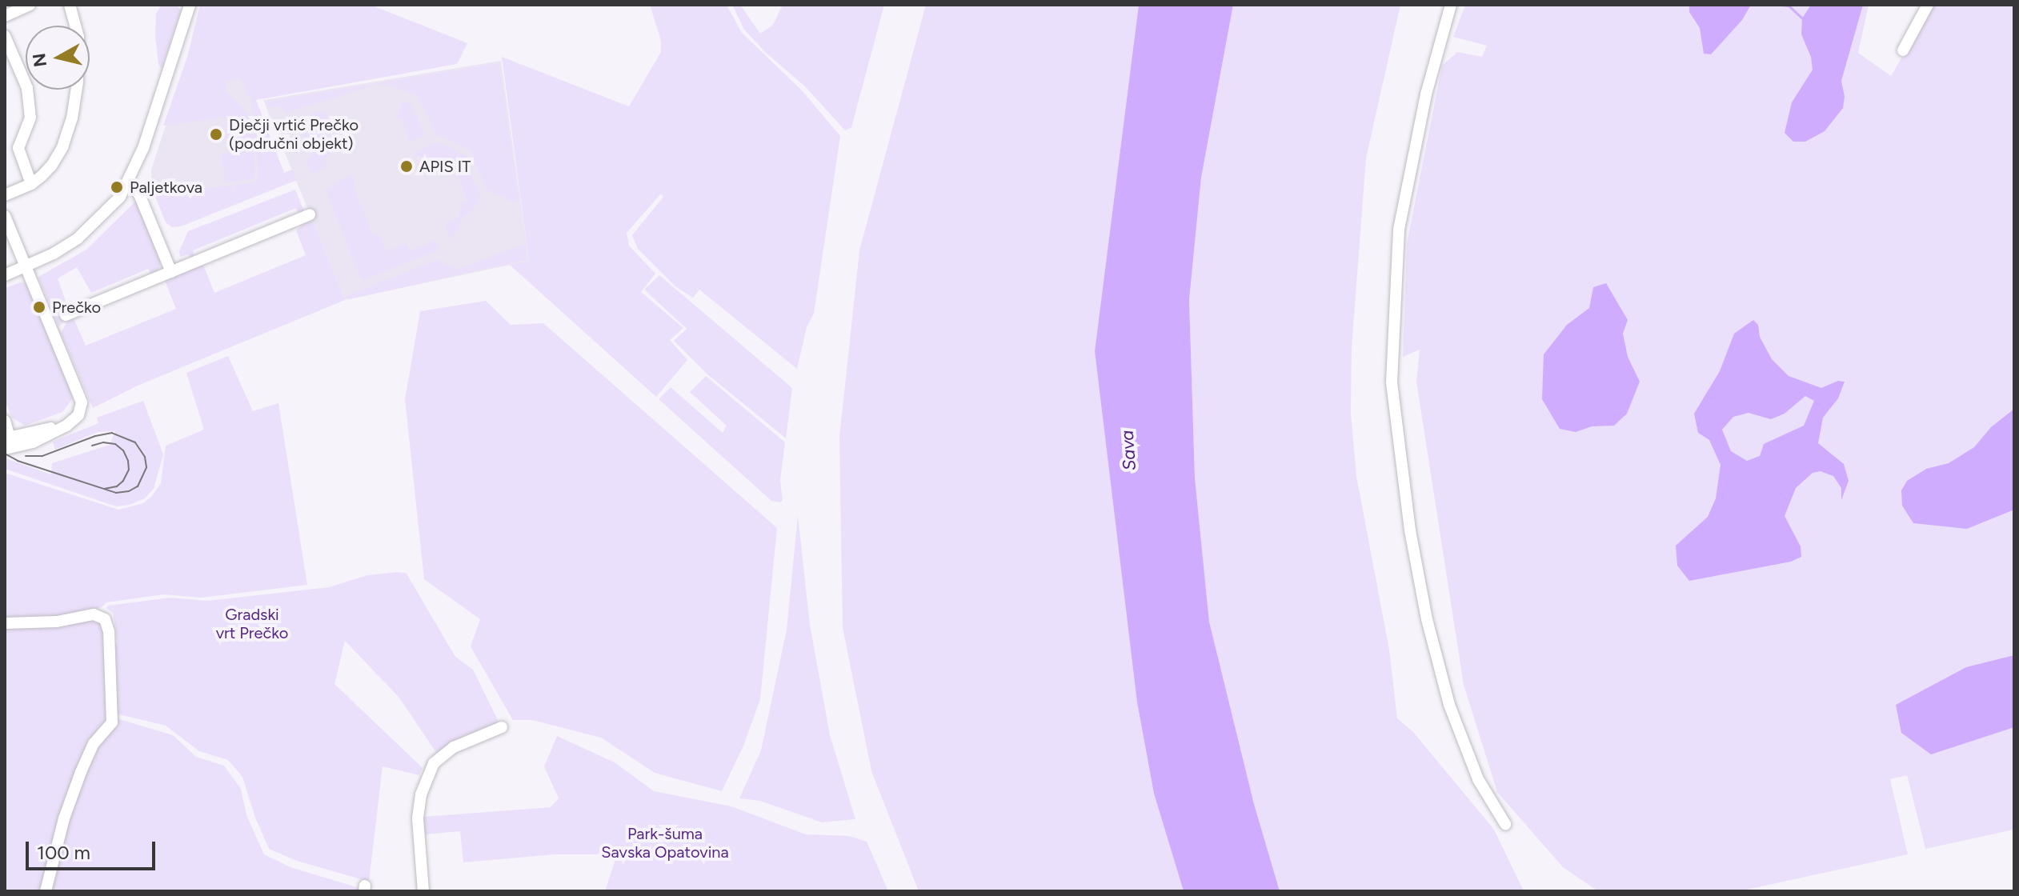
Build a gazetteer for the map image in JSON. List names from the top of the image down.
{
  "water": ["Sava"],
  "parks": ["Gradski vrt Prečko", "Park-šuma Savska Opatovina"],
  "places": [
    "Dječji vrtić Prečko (područni objekt)",
    "APIS IT",
    "Paljetkova",
    "Prečko"
  ],
  "scale_bar": "100 m",
  "north": "left"
}
